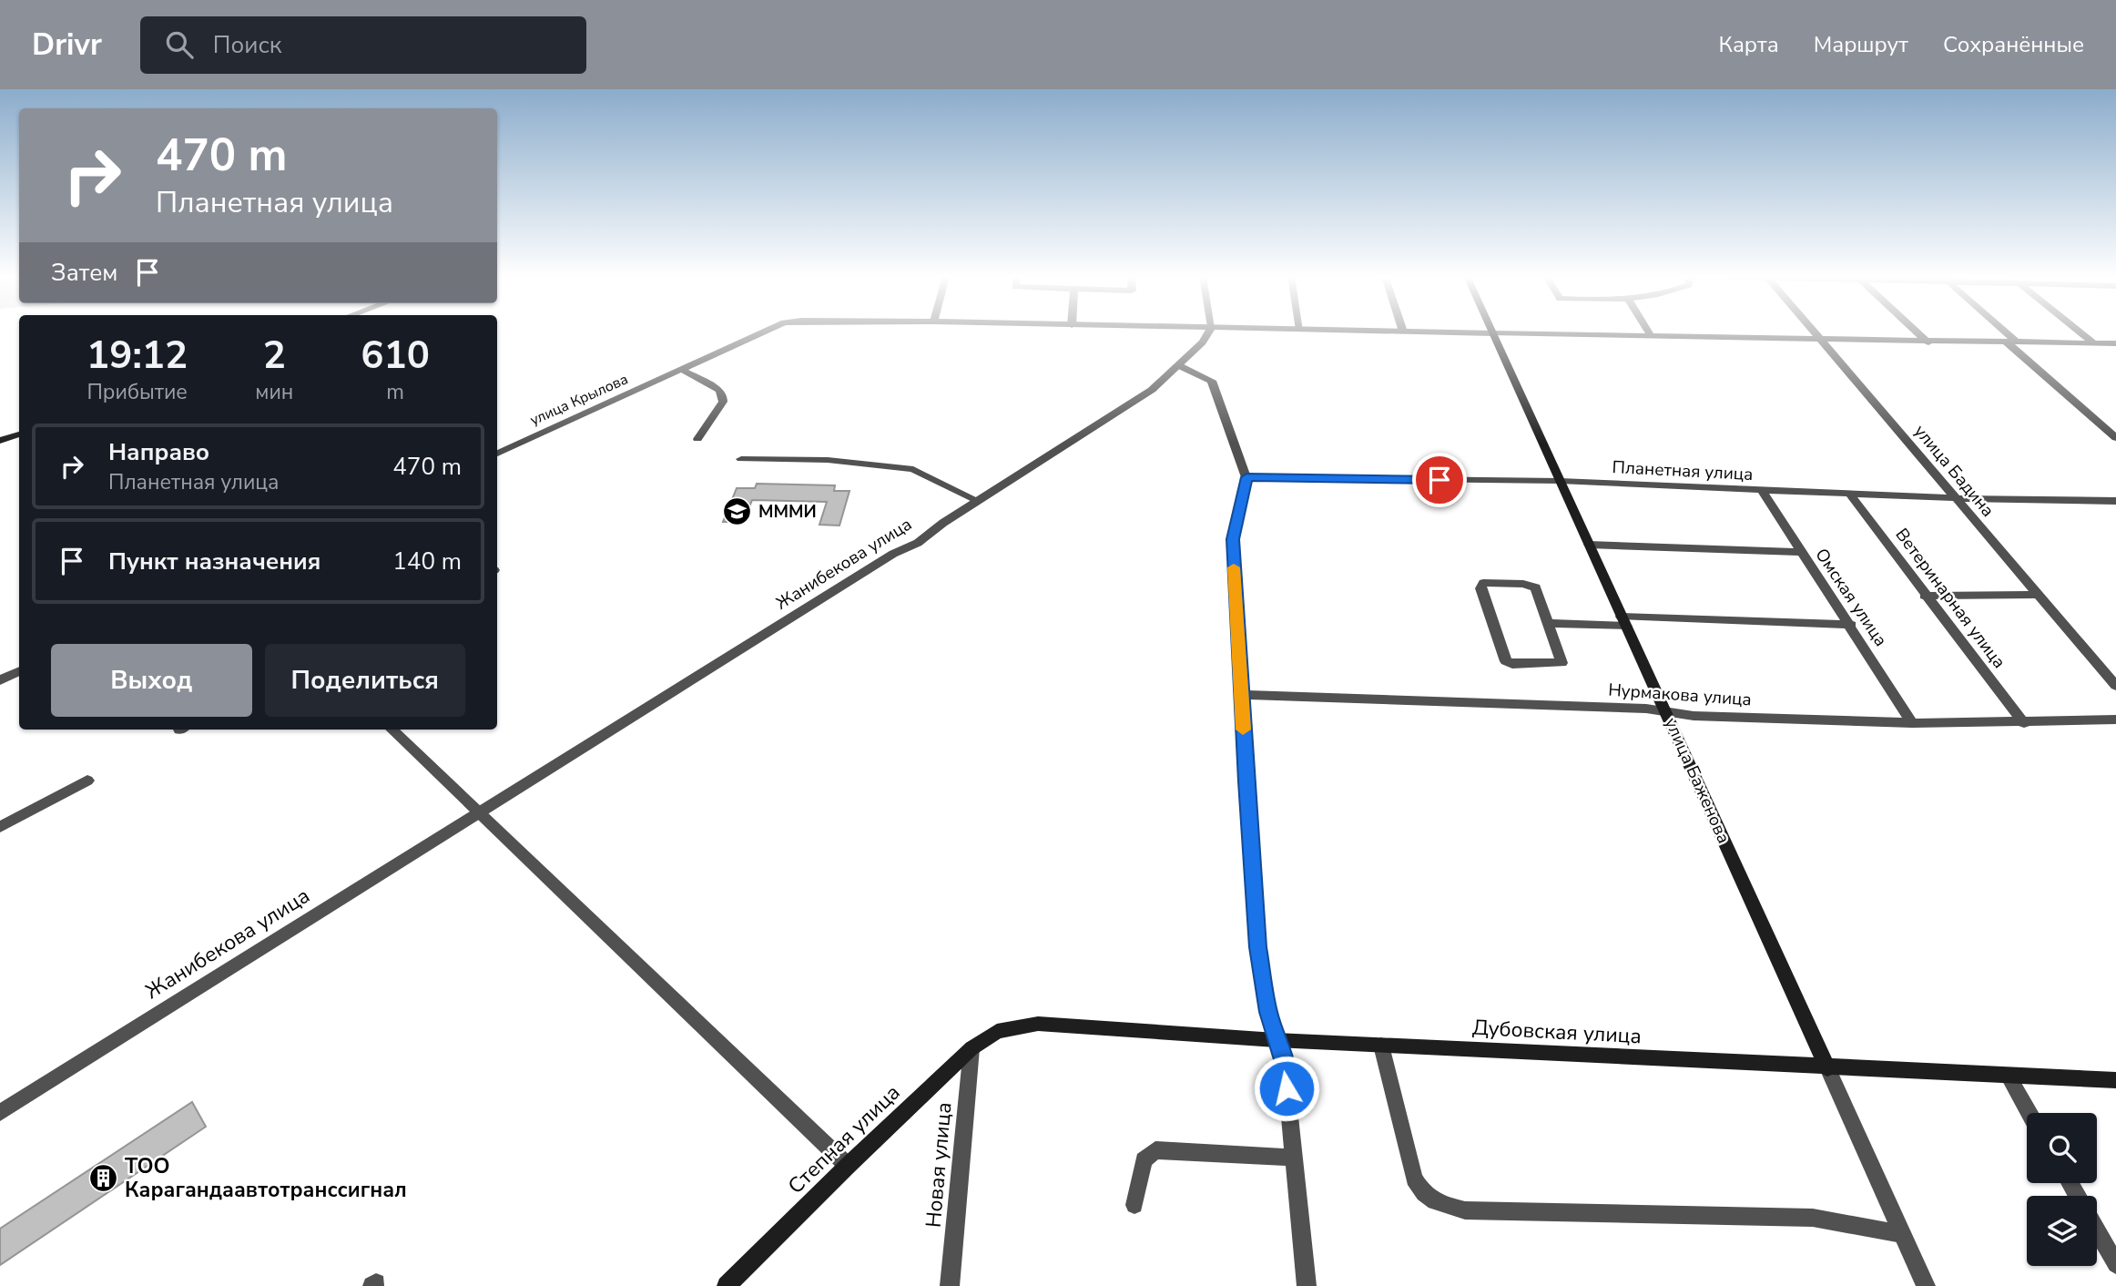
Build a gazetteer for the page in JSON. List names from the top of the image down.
{
  "streets": {
    "main road": ["улица Баженова", "Дубовская улица", "Степная улица"],
    "street": [
      "улица Крылова",
      "Планетная улица",
      "улица Бадина",
      "Жанибекова улица",
      "Омская улица",
      "Ветеринарная улица",
      "Нурмакова улица",
      "Новая улица"
    ]
  },
  "crossings": [
    ["улица Крылова", "улица Бадина"],
    ["улица Крылова", "улица Баженова"],
    ["Планетная улица", "улица Бадина"],
    ["Планетная улица", "Омская улица"],
    ["Планетная улица", "Ветеринарная улица"],
    ["Планетная улица", "улица Баженова"],
    ["Омская улица", "Нурмакова улица"],
    ["Ветеринарная улица", "Нурмакова улица"],
    ["Нурмакова улица", "улица Баженова"],
    ["улица Баженова", "Дубовская улица"],
    ["Дубовская улица", "Степная улица"],
    ["Степная улица", "Новая улица"]
  ],
  "places": {
    "school or university": ["МММИ"],
    "building": ["ТОО Карагандаавтотранссигнал"]
  },
  "page": {
    "header": "Drivr",
    "search": "Поиск",
    "nav": ["Карта", "Маршрут", "Сохранённые"],
    "turn": ["470 m", "Планетная улица"],
    "then": "Затем",
    "eta": [
      "19:12",
      "Прибытие",
      "2",
      "мин",
      "610",
      "m"
    ],
    "list": [
      {
        "name": "Направо",
        "note": "Планетная улица",
        "value": "470 m"
      },
      {
        "name": "Пункт назначения",
        "value": "140 m"
      }
    ],
    "buttons": ["Выход", "Поделиться"]
  }
}
